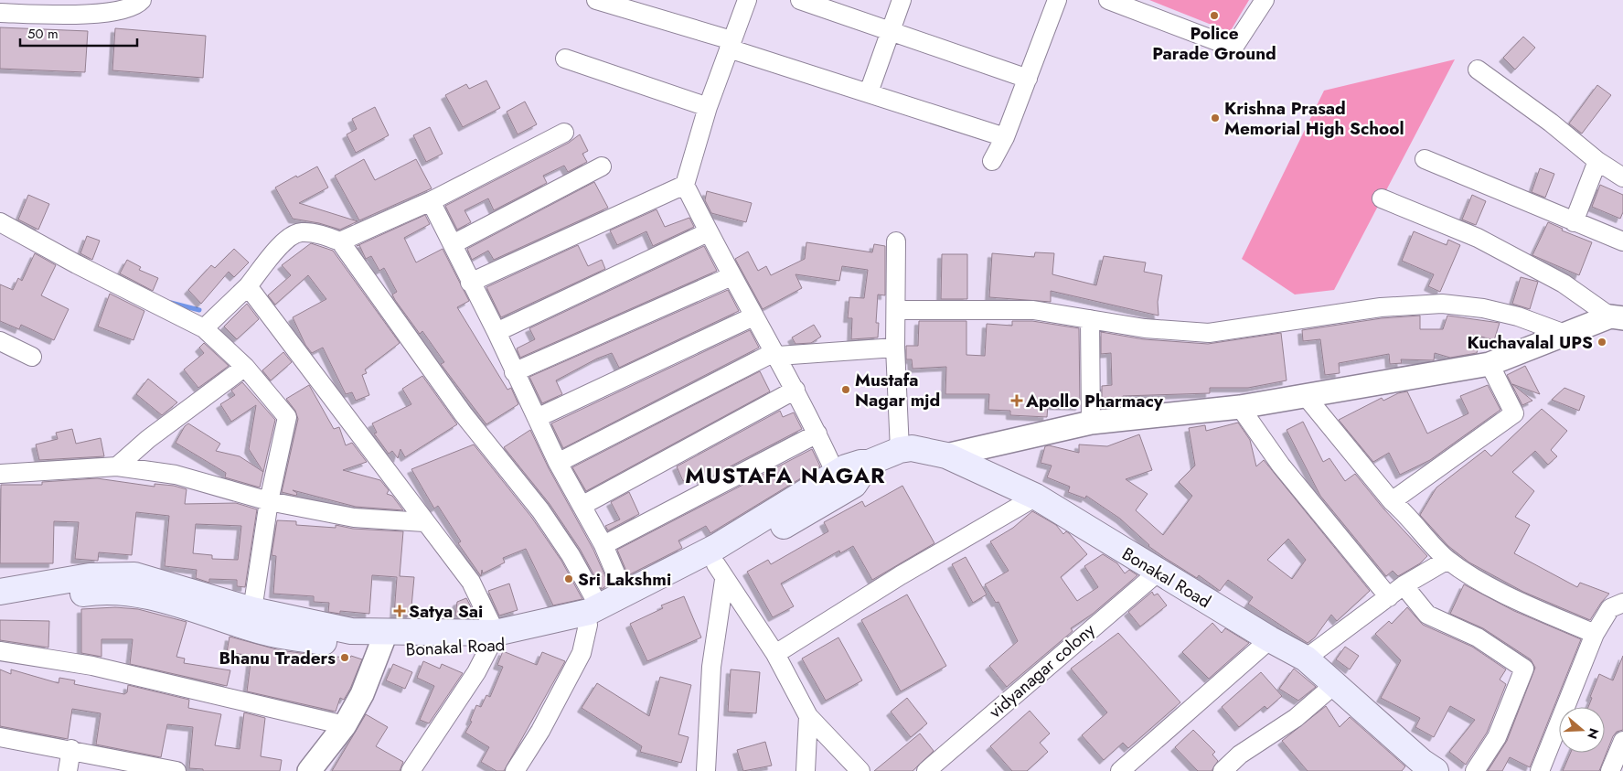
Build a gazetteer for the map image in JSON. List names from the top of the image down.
{
  "streets": {
    "main road": ["Bonakal Road"],
    "street": ["vidyanagar colony"]
  },
  "crossings": [
    ["Bonakal Road", "vidyanagar colony"]
  ],
  "districts": ["MUSTAFA NAGAR"],
  "places": {
    "other": [
      "Police Parade Ground",
      "Krishna Prasad Memorial High School",
      "Kuchavalal UPS",
      "Mustafa Nagar mjd",
      "Sri Lakshmi",
      "Bhanu Traders"
    ],
    "health": ["Apollo Pharmacy", "Satya Sai"]
  },
  "scale_bar": "50 m",
  "north": "right"
}
